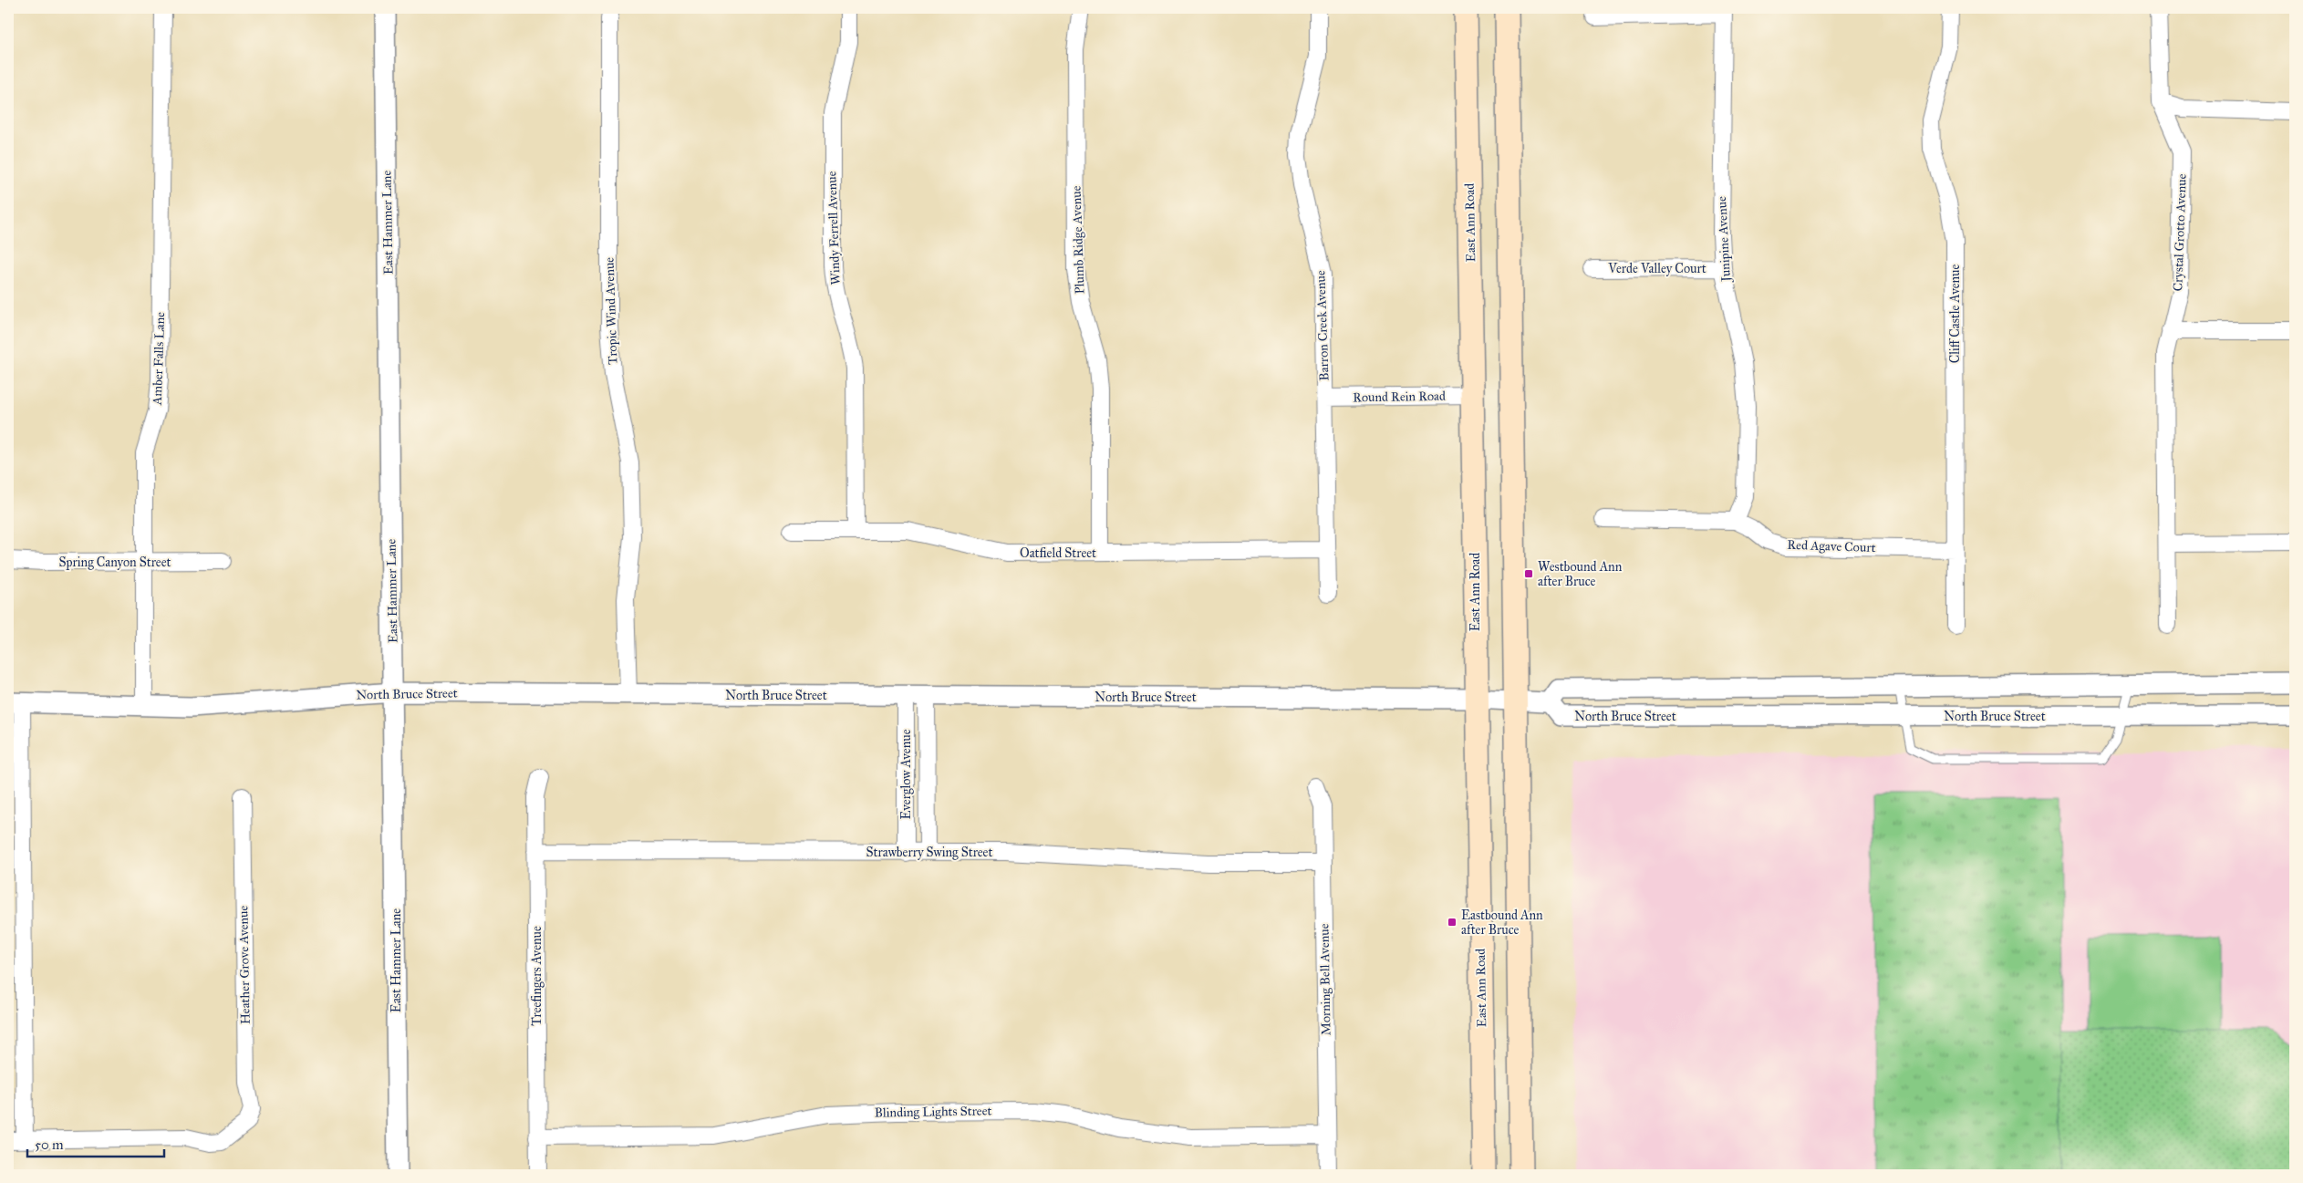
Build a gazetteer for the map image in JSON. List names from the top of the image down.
{
  "streets": {
    "main road": ["East Ann Road"],
    "street": [
      "East Hammer Lane",
      "Windy Ferrell Avenue",
      "Crystal Grotto Avenue",
      "Junipine Avenue",
      "Plumb Ridge Avenue",
      "Verde Valley Court",
      "Tropic Wind Avenue",
      "Cliff Castle Avenue",
      "Barron Creek Avenue",
      "Amber Falls Lane",
      "Round Rein Road",
      "Red Agave Court",
      "Oatfield Street",
      "Spring Canyon Street",
      "North Bruce Street",
      "Everglow Avenue",
      "Strawberry Swing Street",
      "Heather Grove Avenue",
      "Treefingers Avenue",
      "Morning Bell Avenue",
      "Blinding Lights Street"
    ]
  },
  "crossings": [
    ["East Hammer Lane", "North Bruce Street"],
    ["East Ann Road", "Round Rein Road"],
    ["East Ann Road", "North Bruce Street"],
    ["Windy Ferrell Avenue", "Oatfield Street"],
    ["Junipine Avenue", "Verde Valley Court"],
    ["Junipine Avenue", "Red Agave Court"],
    ["Plumb Ridge Avenue", "Oatfield Street"],
    ["Tropic Wind Avenue", "North Bruce Street"],
    ["Cliff Castle Avenue", "Red Agave Court"],
    ["Barron Creek Avenue", "Round Rein Road"],
    ["Barron Creek Avenue", "Oatfield Street"],
    ["Amber Falls Lane", "Spring Canyon Street"],
    ["Amber Falls Lane", "North Bruce Street"],
    ["North Bruce Street", "Everglow Avenue"],
    ["Everglow Avenue", "Strawberry Swing Street"],
    ["Strawberry Swing Street", "Treefingers Avenue"],
    ["Strawberry Swing Street", "Morning Bell Avenue"],
    ["Treefingers Avenue", "Blinding Lights Street"],
    ["Morning Bell Avenue", "Blinding Lights Street"]
  ],
  "places": {
    "transit": ["Westbound Ann after Bruce", "Eastbound Ann after Bruce"]
  },
  "scale_bar": "50 m"
}
